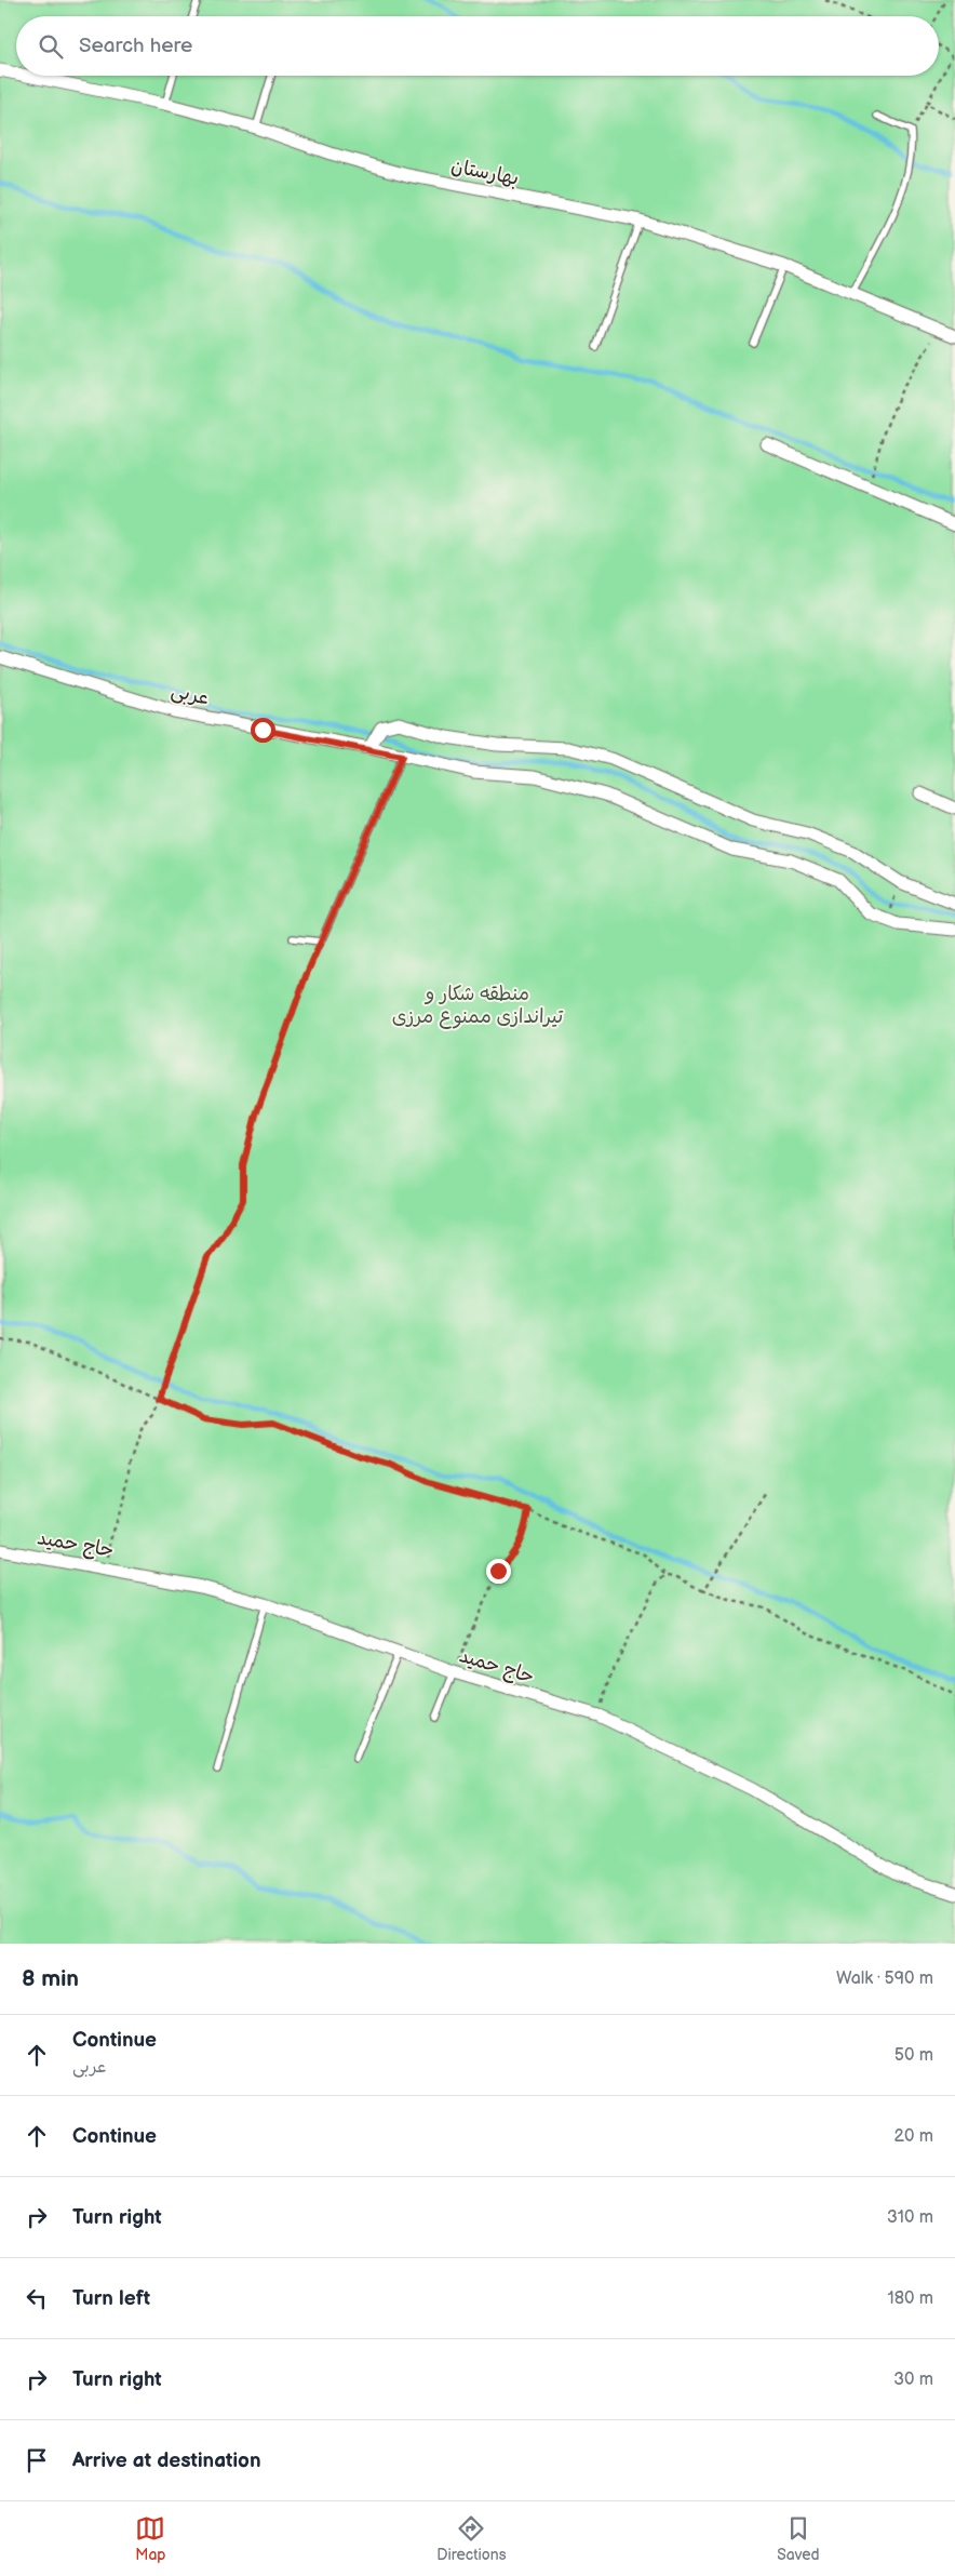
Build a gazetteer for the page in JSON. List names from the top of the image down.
{
  "streets": {
    "street": ["بهارستان", "عربی", "حاج حمید"]
  },
  "parks": ["منطقه شکار و تیراندازی ممنوع مرزی"],
  "page": {
    "search": "Search here",
    "heading": ["8 min", "Walk · 590 m"],
    "list": [
      ["Continue", "عربی", "50 m"],
      ["Continue", "20 m"],
      ["Turn right", "310 m"],
      ["Turn left", "180 m"],
      ["Turn right", "30 m"],
      "Arrive at destination"
    ],
    "nav": ["Map", "Directions", "Saved"]
  }
}
